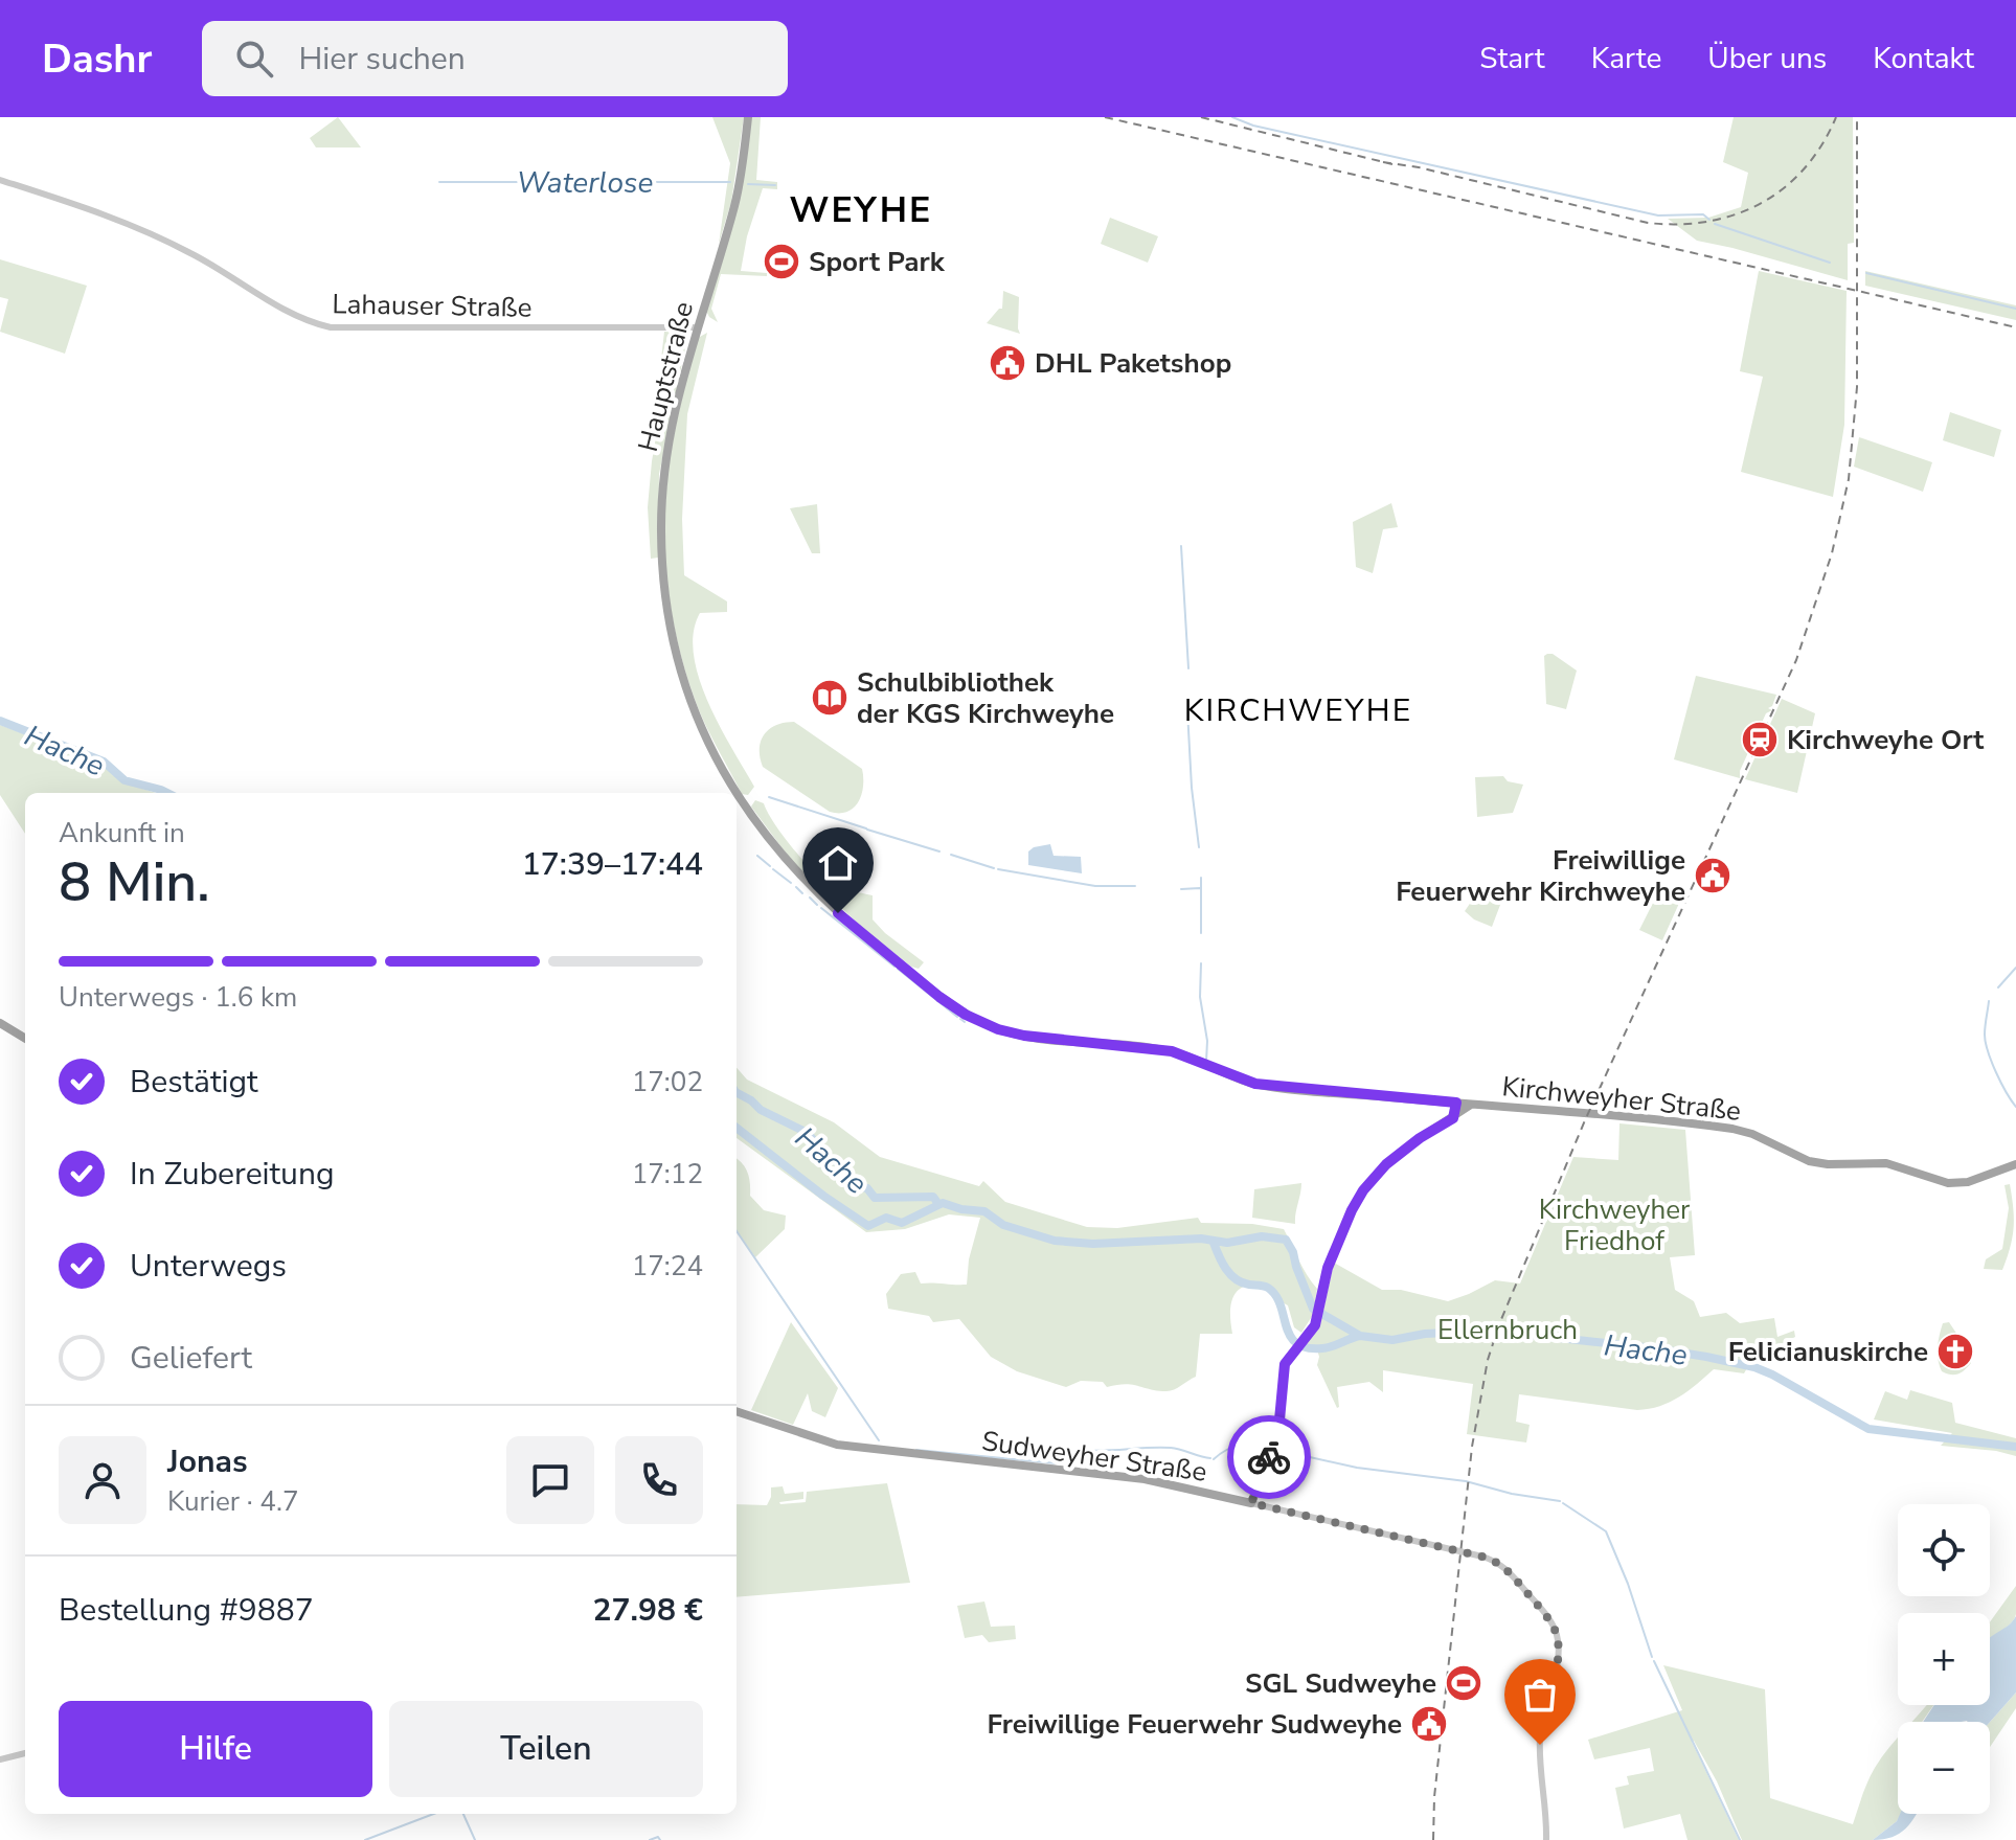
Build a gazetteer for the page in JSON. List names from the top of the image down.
{
  "streets": {
    "main road": ["Hauptstraße", "Kirchweyher Straße", "Sudweyher Straße"],
    "street": ["Lahauser Straße"]
  },
  "crossings": [
    ["Lahauser Straße", "Hauptstraße"],
    ["Hauptstraße", "Kirchweyher Straße"]
  ],
  "districts": ["WEYHE", "KIRCHWEYHE"],
  "water": ["Waterlose", "Hache"],
  "parks": ["Kirchweyher Friedhof", "Ellernbruch"],
  "places": {
    "sports": ["Sport Park", "SGL Sudweyhe"],
    "public building": ["DHL Paketshop", "Freiwillige Feuerwehr Kirchweyhe", "Freiwillige Feuerwehr Sudweyhe"],
    "library": ["Schulbibliothek der KGS Kirchweyhe"],
    "station": ["Kirchweyhe Ort"],
    "church": ["Felicianuskirche"]
  },
  "page": {
    "header": "Dashr",
    "search": "Hier suchen",
    "nav": [
      "Start",
      "Karte",
      "Über uns",
      "Kontakt"
    ],
    "heading": ["8 Min.", "Ankunft in", "17:39–17:44"],
    "panel": [
      "Jonas",
      "Kurier · 4.7",
      "Bestellung #9887",
      "27.98 €"
    ],
    "bar": "Unterwegs · 1.6 km",
    "list": [
      ["Bestätigt", "17:02"],
      ["In Zubereitung", "17:12"],
      ["Unterwegs", "17:24"],
      "Geliefert"
    ],
    "map_buttons": ["+", "−"],
    "buttons": ["Hilfe", "Teilen"]
  }
}
